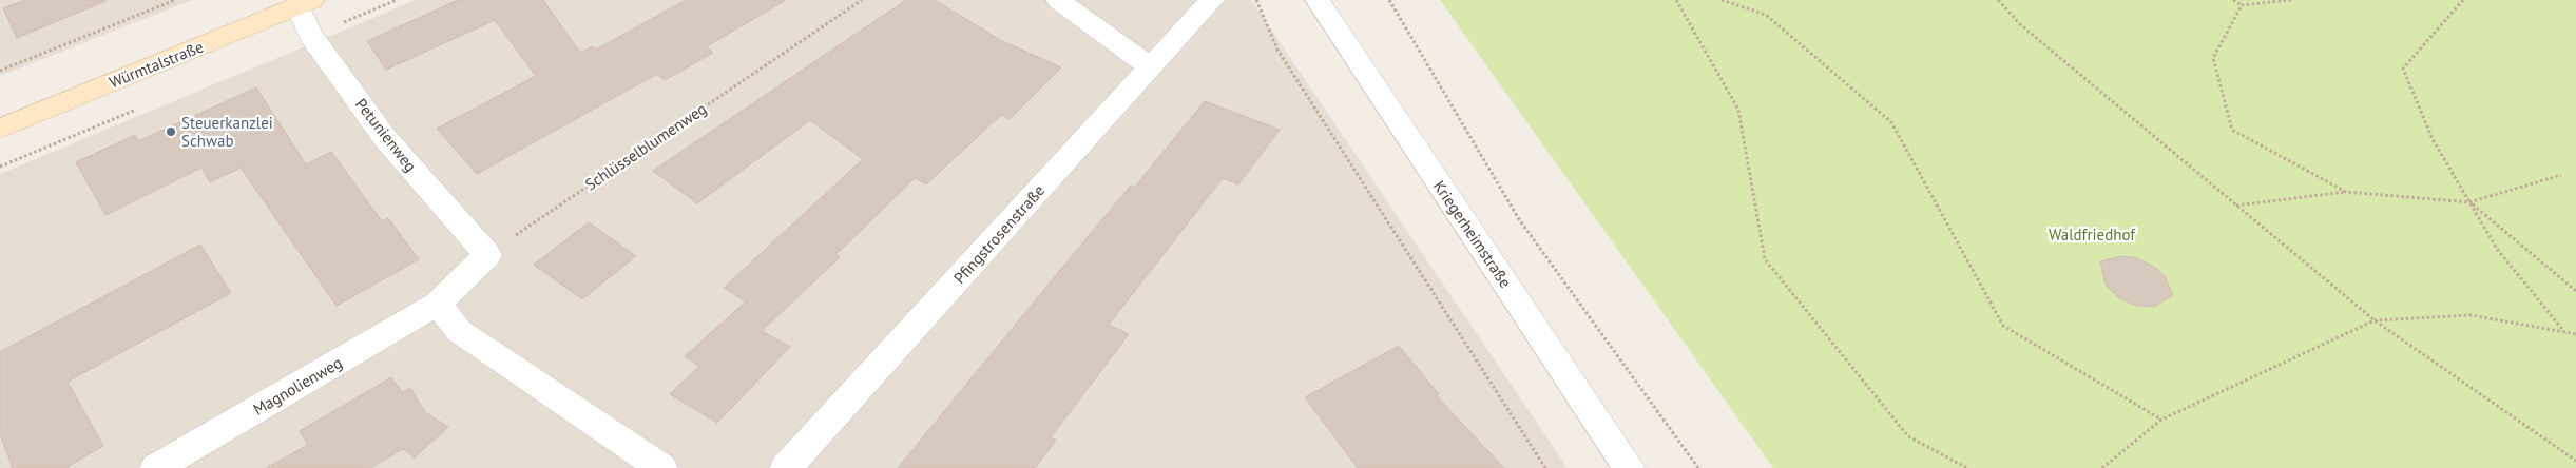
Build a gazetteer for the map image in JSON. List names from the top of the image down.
{
  "streets": {
    "main road": ["Würmtalstraße"],
    "street": [
      "Petunienweg",
      "Pfingstrosenstraße",
      "Kriegerheimstraße",
      "Magnolienweg"
    ],
    "path": ["Schlüsselblumenweg"]
  },
  "crossings": [
    ["Würmtalstraße", "Petunienweg"],
    ["Petunienweg", "Schlüsselblumenweg"]
  ],
  "parks": ["Waldfriedhof"],
  "places": ["Steuerkanzlei Schwab"]
}
